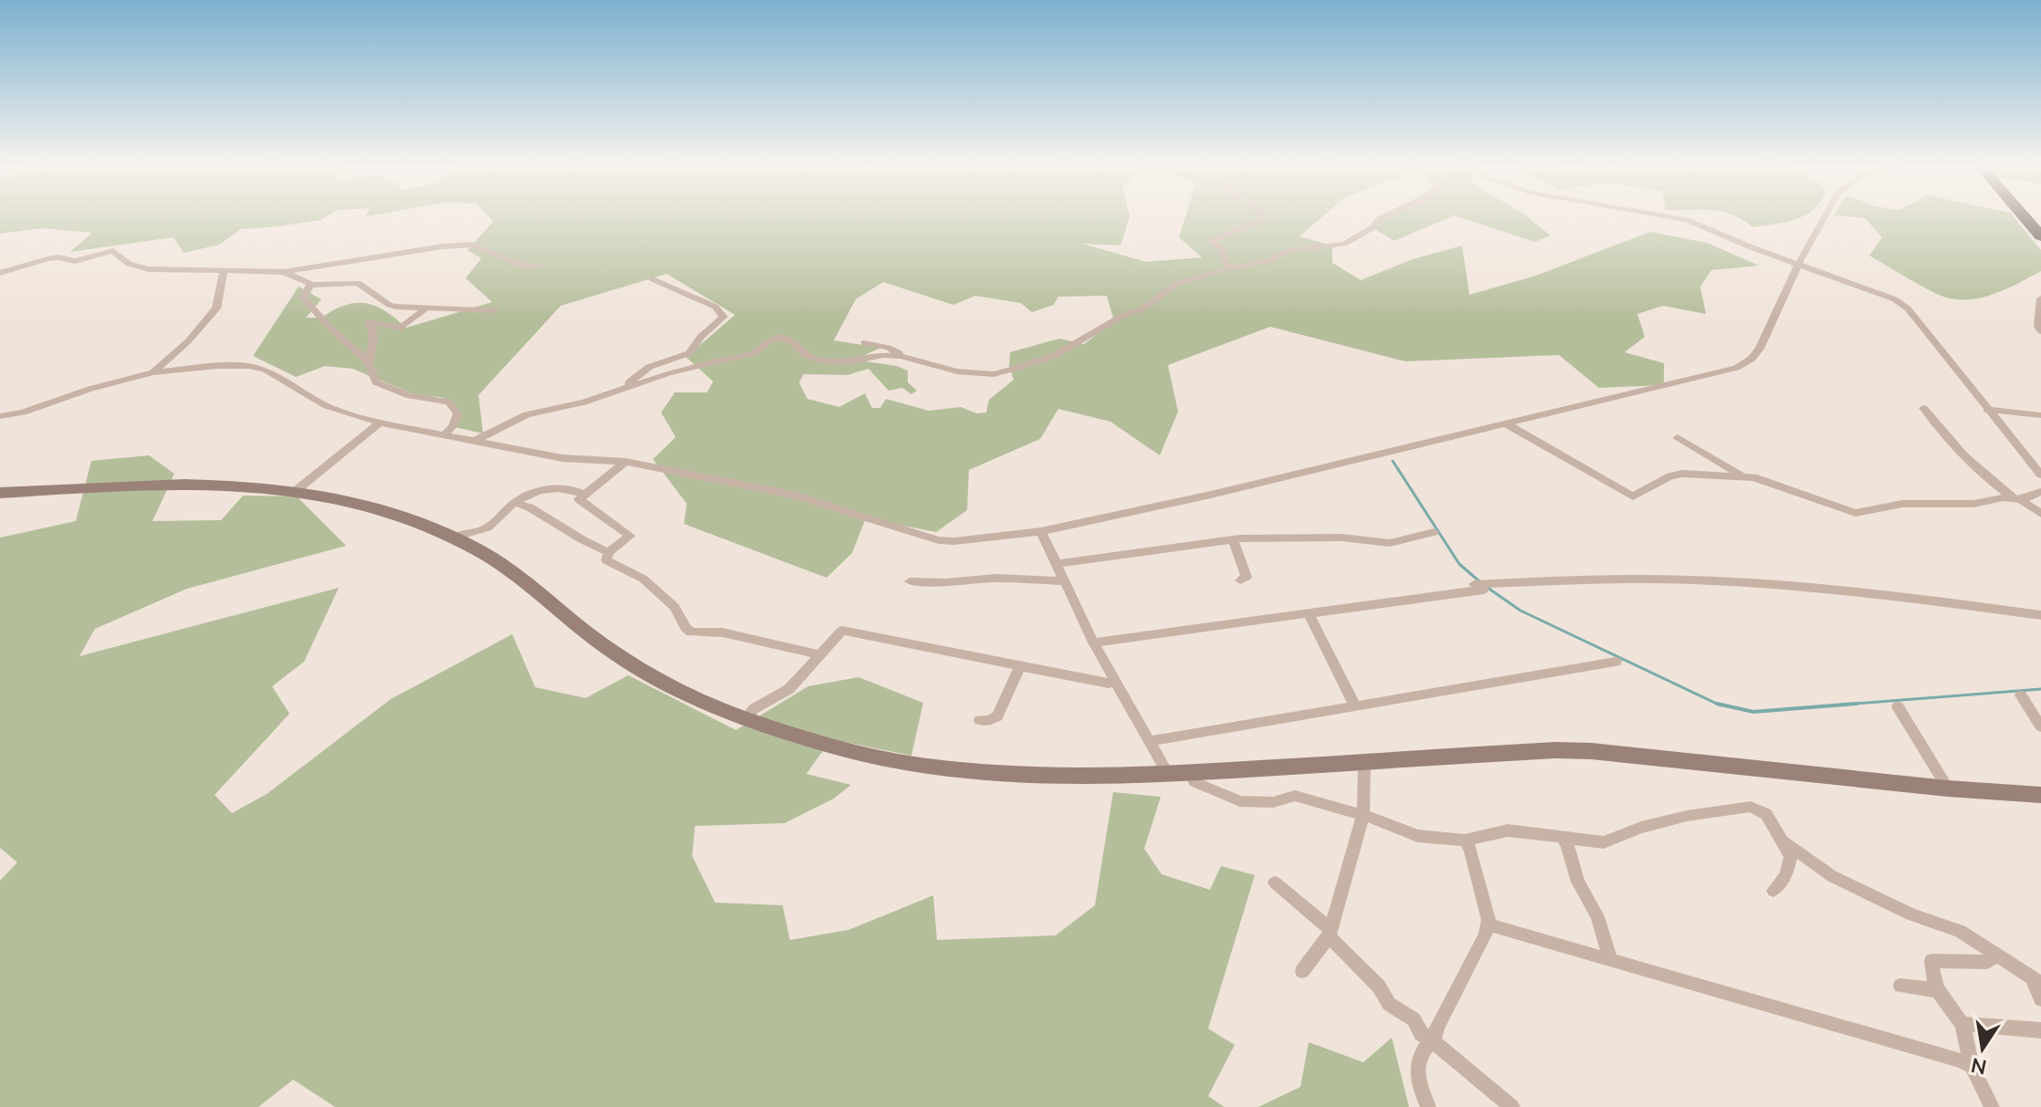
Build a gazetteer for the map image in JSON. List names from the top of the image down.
{
  "north": "bottom"
}
